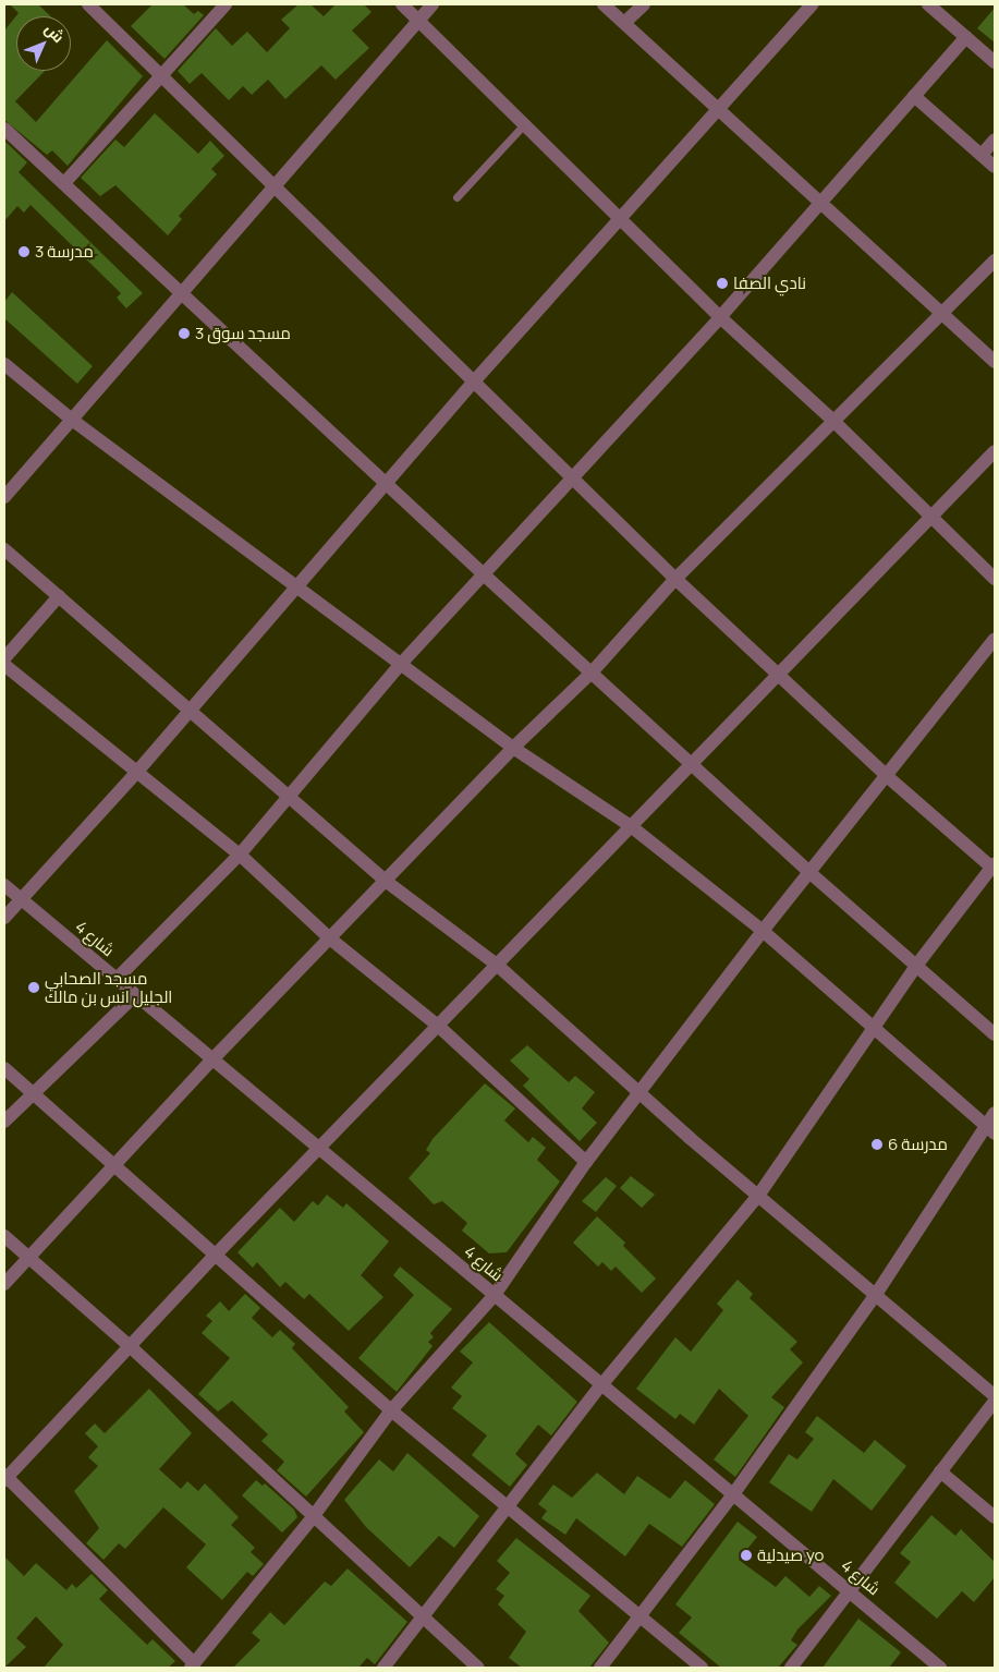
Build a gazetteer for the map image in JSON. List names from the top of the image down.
{
  "streets": {
    "street": ["شارع 4"]
  },
  "places": [
    "مدرسة 3",
    "نادي الصفا",
    "مسجد سوق 3",
    "مسجد الصحابي الجليل انس بن مالك",
    "مدرسة 6",
    "صيدلية yo"
  ],
  "north": "top right"
}
